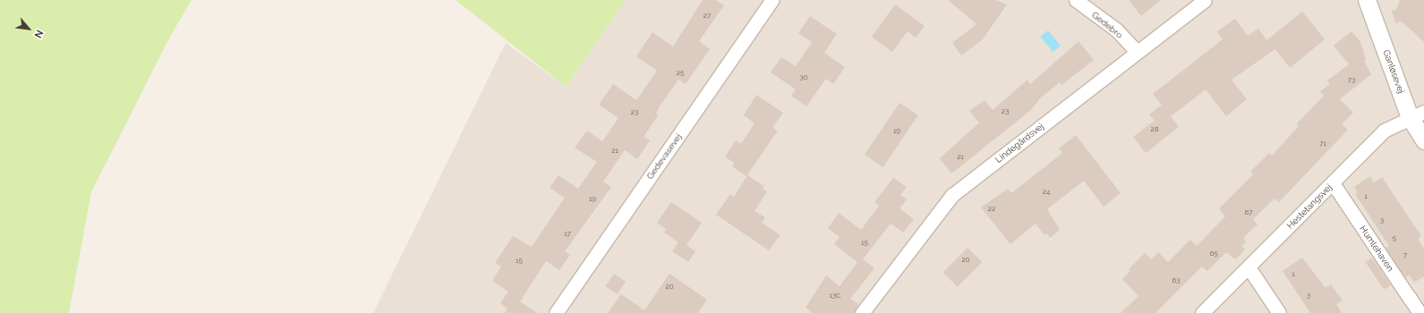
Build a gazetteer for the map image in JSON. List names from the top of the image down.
{
  "streets": {
    "street": [
      "Gedebro",
      "Ganløsevej",
      "Lindegårdsvej",
      "Gedevasevej",
      "Hestetangsvej",
      "Humlehaven"
    ]
  },
  "crossings": [
    ["Gedebro", "Lindegårdsvej"],
    ["Ganløsevej", "Hestetangsvej"],
    ["Hestetangsvej", "Humlehaven"]
  ],
  "house_numbers": [
    "27",
    "25",
    "30",
    "73",
    "23",
    "23",
    "28",
    "19",
    "71",
    "21",
    "21",
    "24",
    "1",
    "19",
    "22",
    "67",
    "3",
    "17",
    "5",
    "15",
    "65",
    "7",
    "20",
    "15",
    "1",
    "63",
    "20",
    "13C",
    "3"
  ],
  "north": "bottom right"
}
